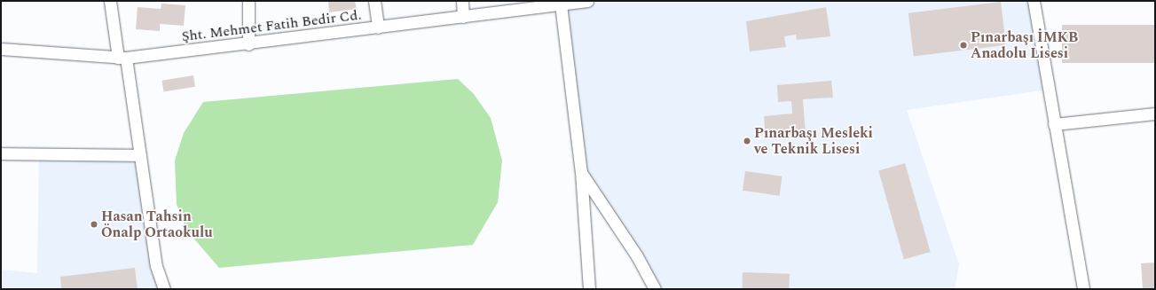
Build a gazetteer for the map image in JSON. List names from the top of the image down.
{
  "streets": {
    "street": ["Şht. Mehmet Fatih Bedir Cd."]
  },
  "places": ["Pınarbaşı İMKB Anadolu Lisesi", "Pınarbaşı Mesleki ve Teknik Lisesi", "Hasan Tahsin Önalp Ortaokulu"]
}
